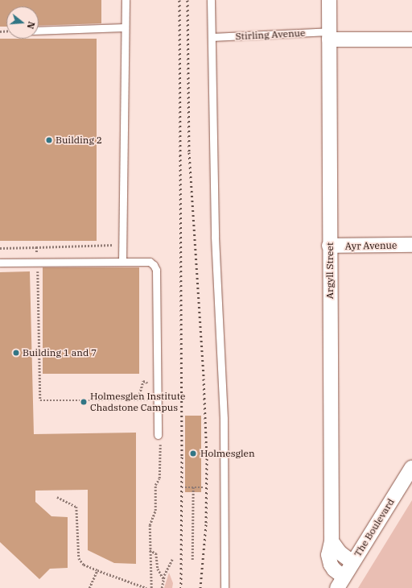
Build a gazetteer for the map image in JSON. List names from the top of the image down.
{
  "streets": {
    "street": [
      "Stirling Avenue",
      "Ayr Avenue",
      "Argyll Street",
      "The Boulevard"
    ]
  },
  "crossings": [
    ["Stirling Avenue", "Argyll Street"],
    ["Ayr Avenue", "Argyll Street"],
    ["Argyll Street", "The Boulevard"]
  ],
  "places": [
    "Building 2",
    "Building 1 and 7",
    "Holmesglen Institute Chadstone Campus",
    "Holmesglen"
  ],
  "north": "right"
}
